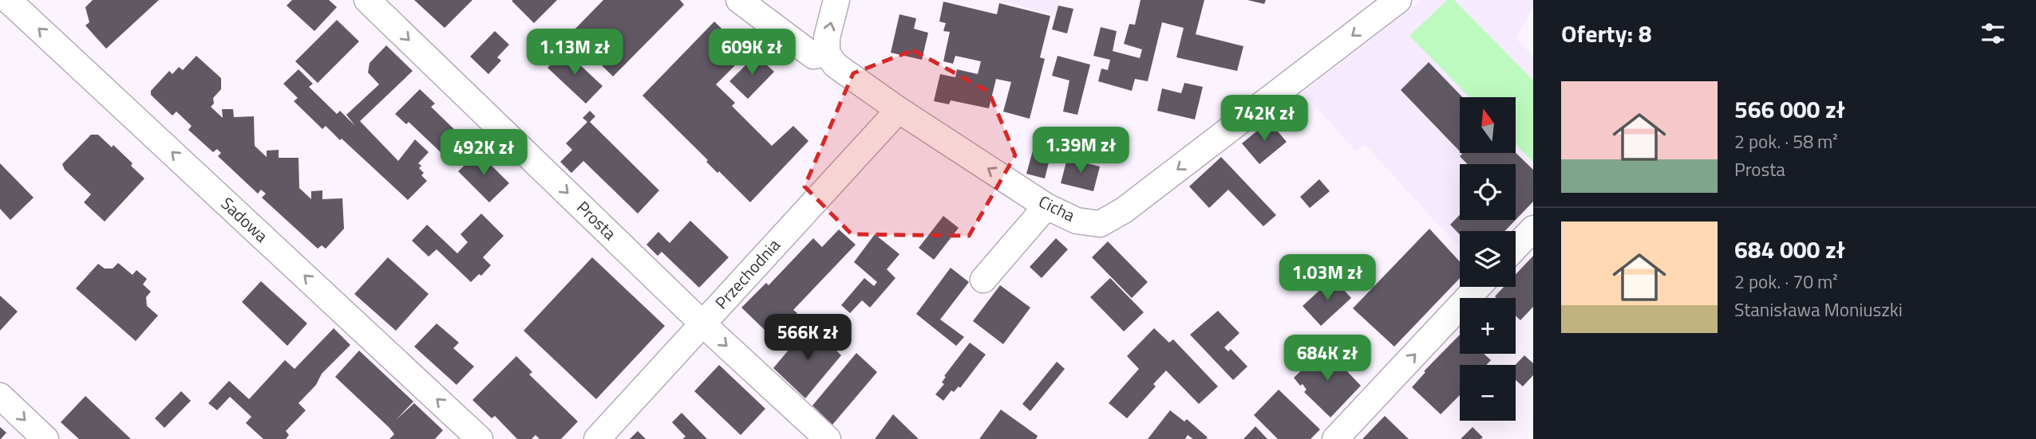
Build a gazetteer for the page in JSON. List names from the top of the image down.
{
  "streets": {
    "street": [
      "Cicha",
      "Sadowa",
      "Prosta",
      "Przechodnia"
    ]
  },
  "crossings": [
    ["Cicha", "Przechodnia"],
    ["Prosta", "Przechodnia"]
  ],
  "one_way": ["Cicha", "Sadowa", "Prosta"],
  "north": "top",
  "page": {
    "heading": "Oferty: 8",
    "price": [
      "1.13M zł",
      "609K zł",
      "742K zł",
      "1.39M zł",
      "492K zł",
      "1.03M zł",
      "566K zł",
      "684K zł"
    ],
    "list": [
      {
        "name": "566 000 zł",
        "note": "2 pok. · 58 m² · Prosta"
      },
      {
        "name": "684 000 zł",
        "note": "2 pok. · 70 m² · Stanisława Moniuszki"
      }
    ],
    "map_buttons": ["+", "−"]
  }
}
